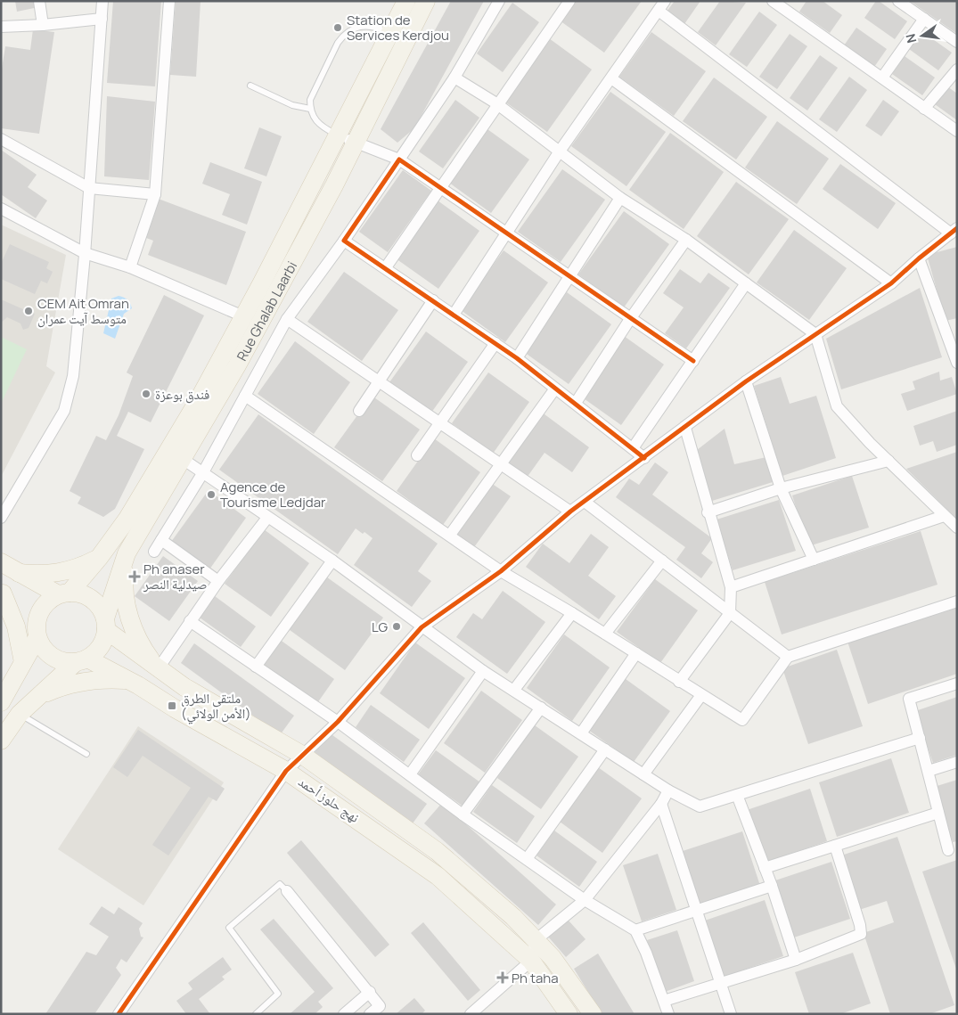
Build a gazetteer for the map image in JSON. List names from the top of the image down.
{
  "streets": {
    "main road": ["Rue Ghalab Laarbi", "نهج حلوز أحمد"]
  },
  "crossings": [
    ["Rue Ghalab Laarbi", "نهج حلوز أحمد"]
  ],
  "places": {
    "other": [
      "Station de Services Kerdjou",
      "CEM Ait Omran متوسط آيت عمران",
      "فندق بوعزة",
      "Agence de Tourisme Ledjdar",
      "LG"
    ],
    "health": ["Ph anaser صيدلية النصر", "Ph taha"],
    "transit": ["ملتقى الطرق (الأمن الولائي)"]
  },
  "north": "left"
}
